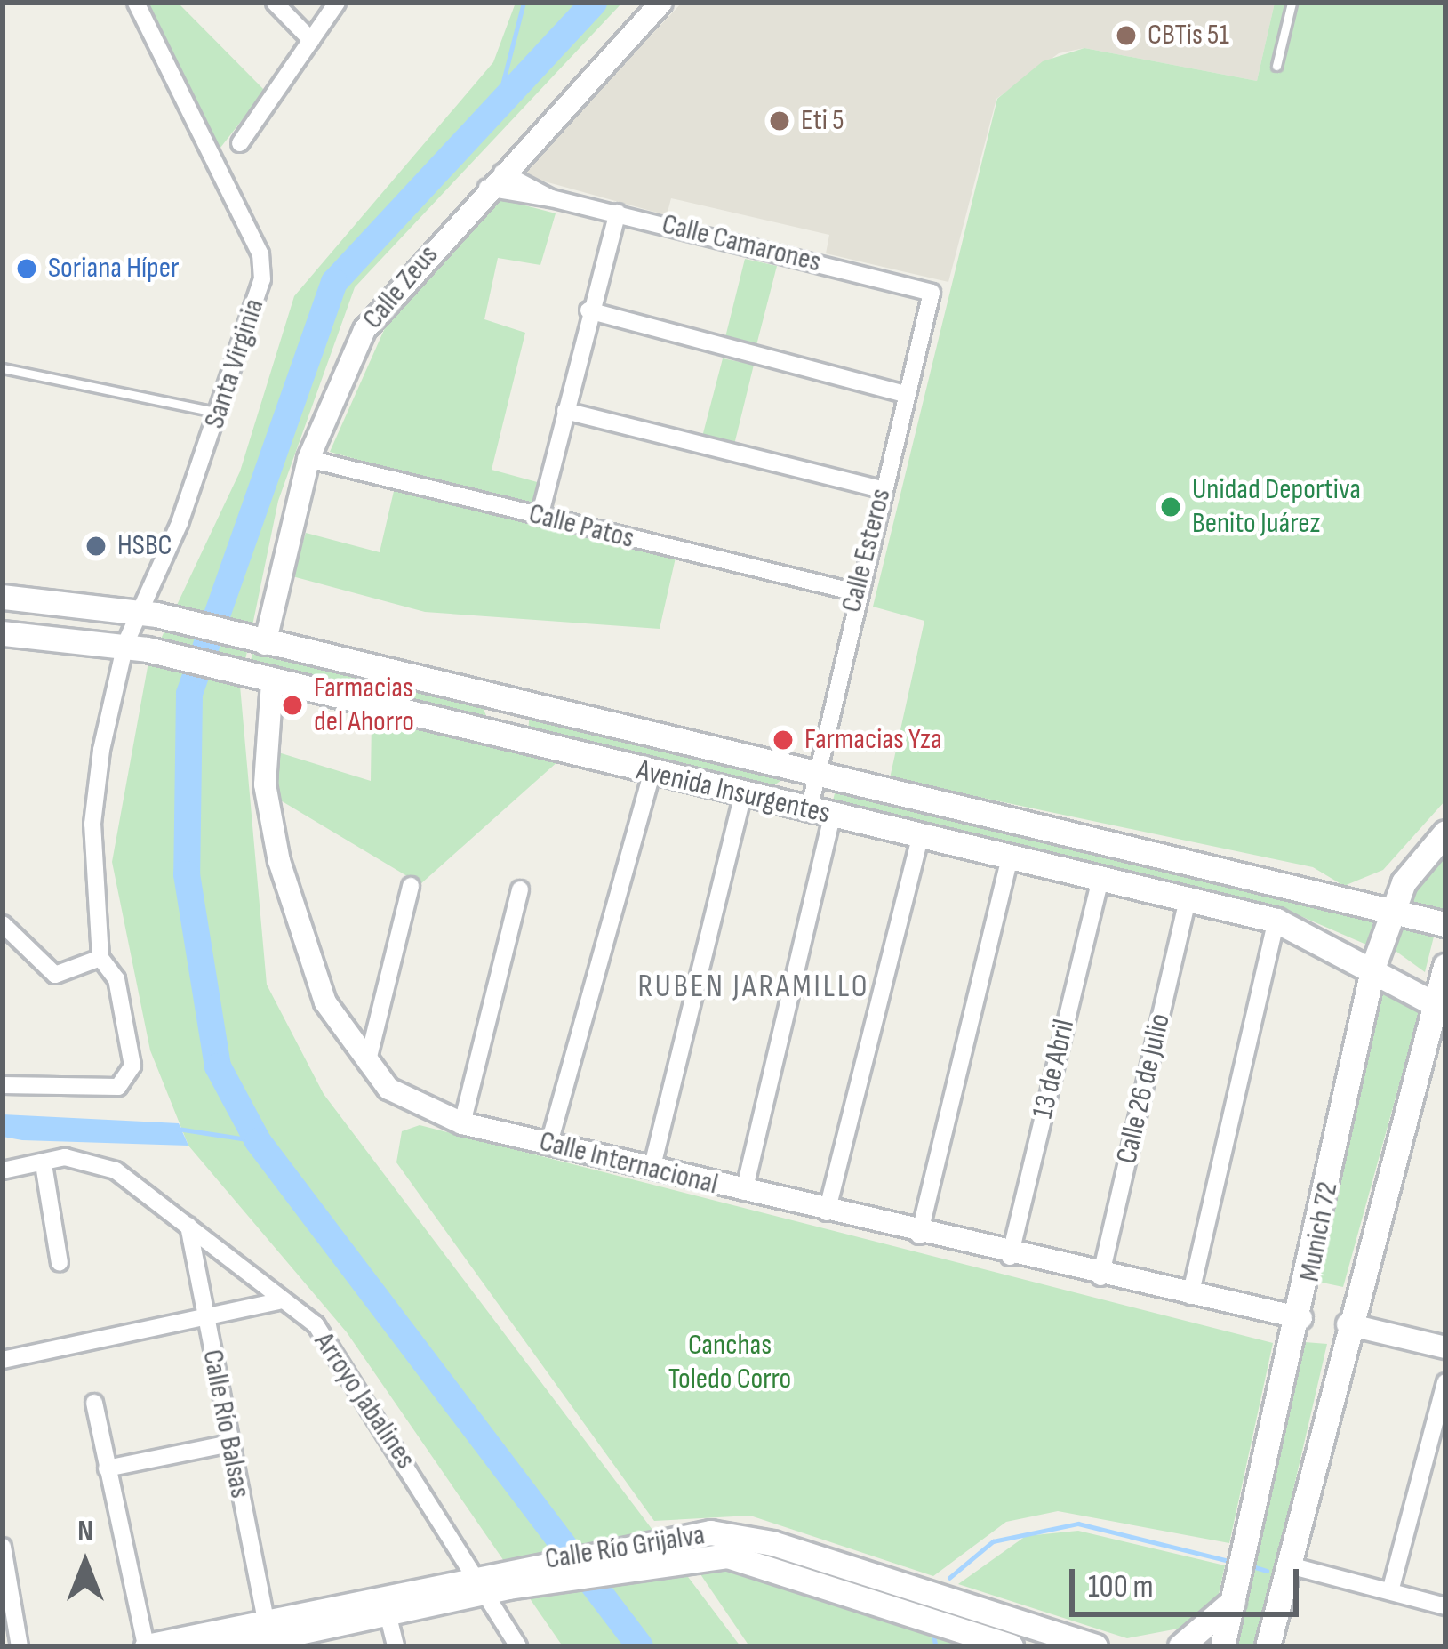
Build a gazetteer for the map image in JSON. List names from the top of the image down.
{
  "streets": {
    "main road": ["Avenida Insurgentes", "Munich 72", "Calle Río Grijalva"],
    "street": [
      "Calle Camarones",
      "Calle Zeus",
      "Santa Virginia",
      "Calle Patos",
      "Calle Esteros",
      "13 de Abril",
      "Calle 26 de Julio",
      "Calle Internacional",
      "Arroyo Jabalines",
      "Calle Río Balsas"
    ]
  },
  "crossings": [
    ["Calle Camarones", "Calle Zeus"],
    ["Calle Camarones", "Calle Esteros"],
    ["Calle Zeus", "Calle Patos"],
    ["Calle Zeus", "Avenida Insurgentes"],
    ["Santa Virginia", "Avenida Insurgentes"],
    ["Calle Patos", "Calle Esteros"],
    ["Calle Esteros", "Avenida Insurgentes"],
    ["Calle Esteros", "Calle Internacional"],
    ["Avenida Insurgentes", "13 de Abril"],
    ["Avenida Insurgentes", "Calle 26 de Julio"],
    ["Avenida Insurgentes", "Munich 72"],
    ["13 de Abril", "Calle Internacional"],
    ["Calle 26 de Julio", "Calle Internacional"],
    ["Calle Internacional", "Munich 72"],
    ["Arroyo Jabalines", "Calle Río Balsas"],
    ["Arroyo Jabalines", "Calle Río Grijalva"],
    ["Calle Río Balsas", "Calle Río Grijalva"]
  ],
  "districts": ["RUBEN JARAMILLO"],
  "parks": ["Canchas Toledo Corro"],
  "places": [
    "CBTis 51",
    "Eti 5",
    "Soriana Híper",
    "Unidad Deportiva Benito Juárez",
    "HSBC",
    "Farmacias del Ahorro",
    "Farmacias Yza"
  ],
  "scale_bar": "100 m",
  "north": "top"
}
